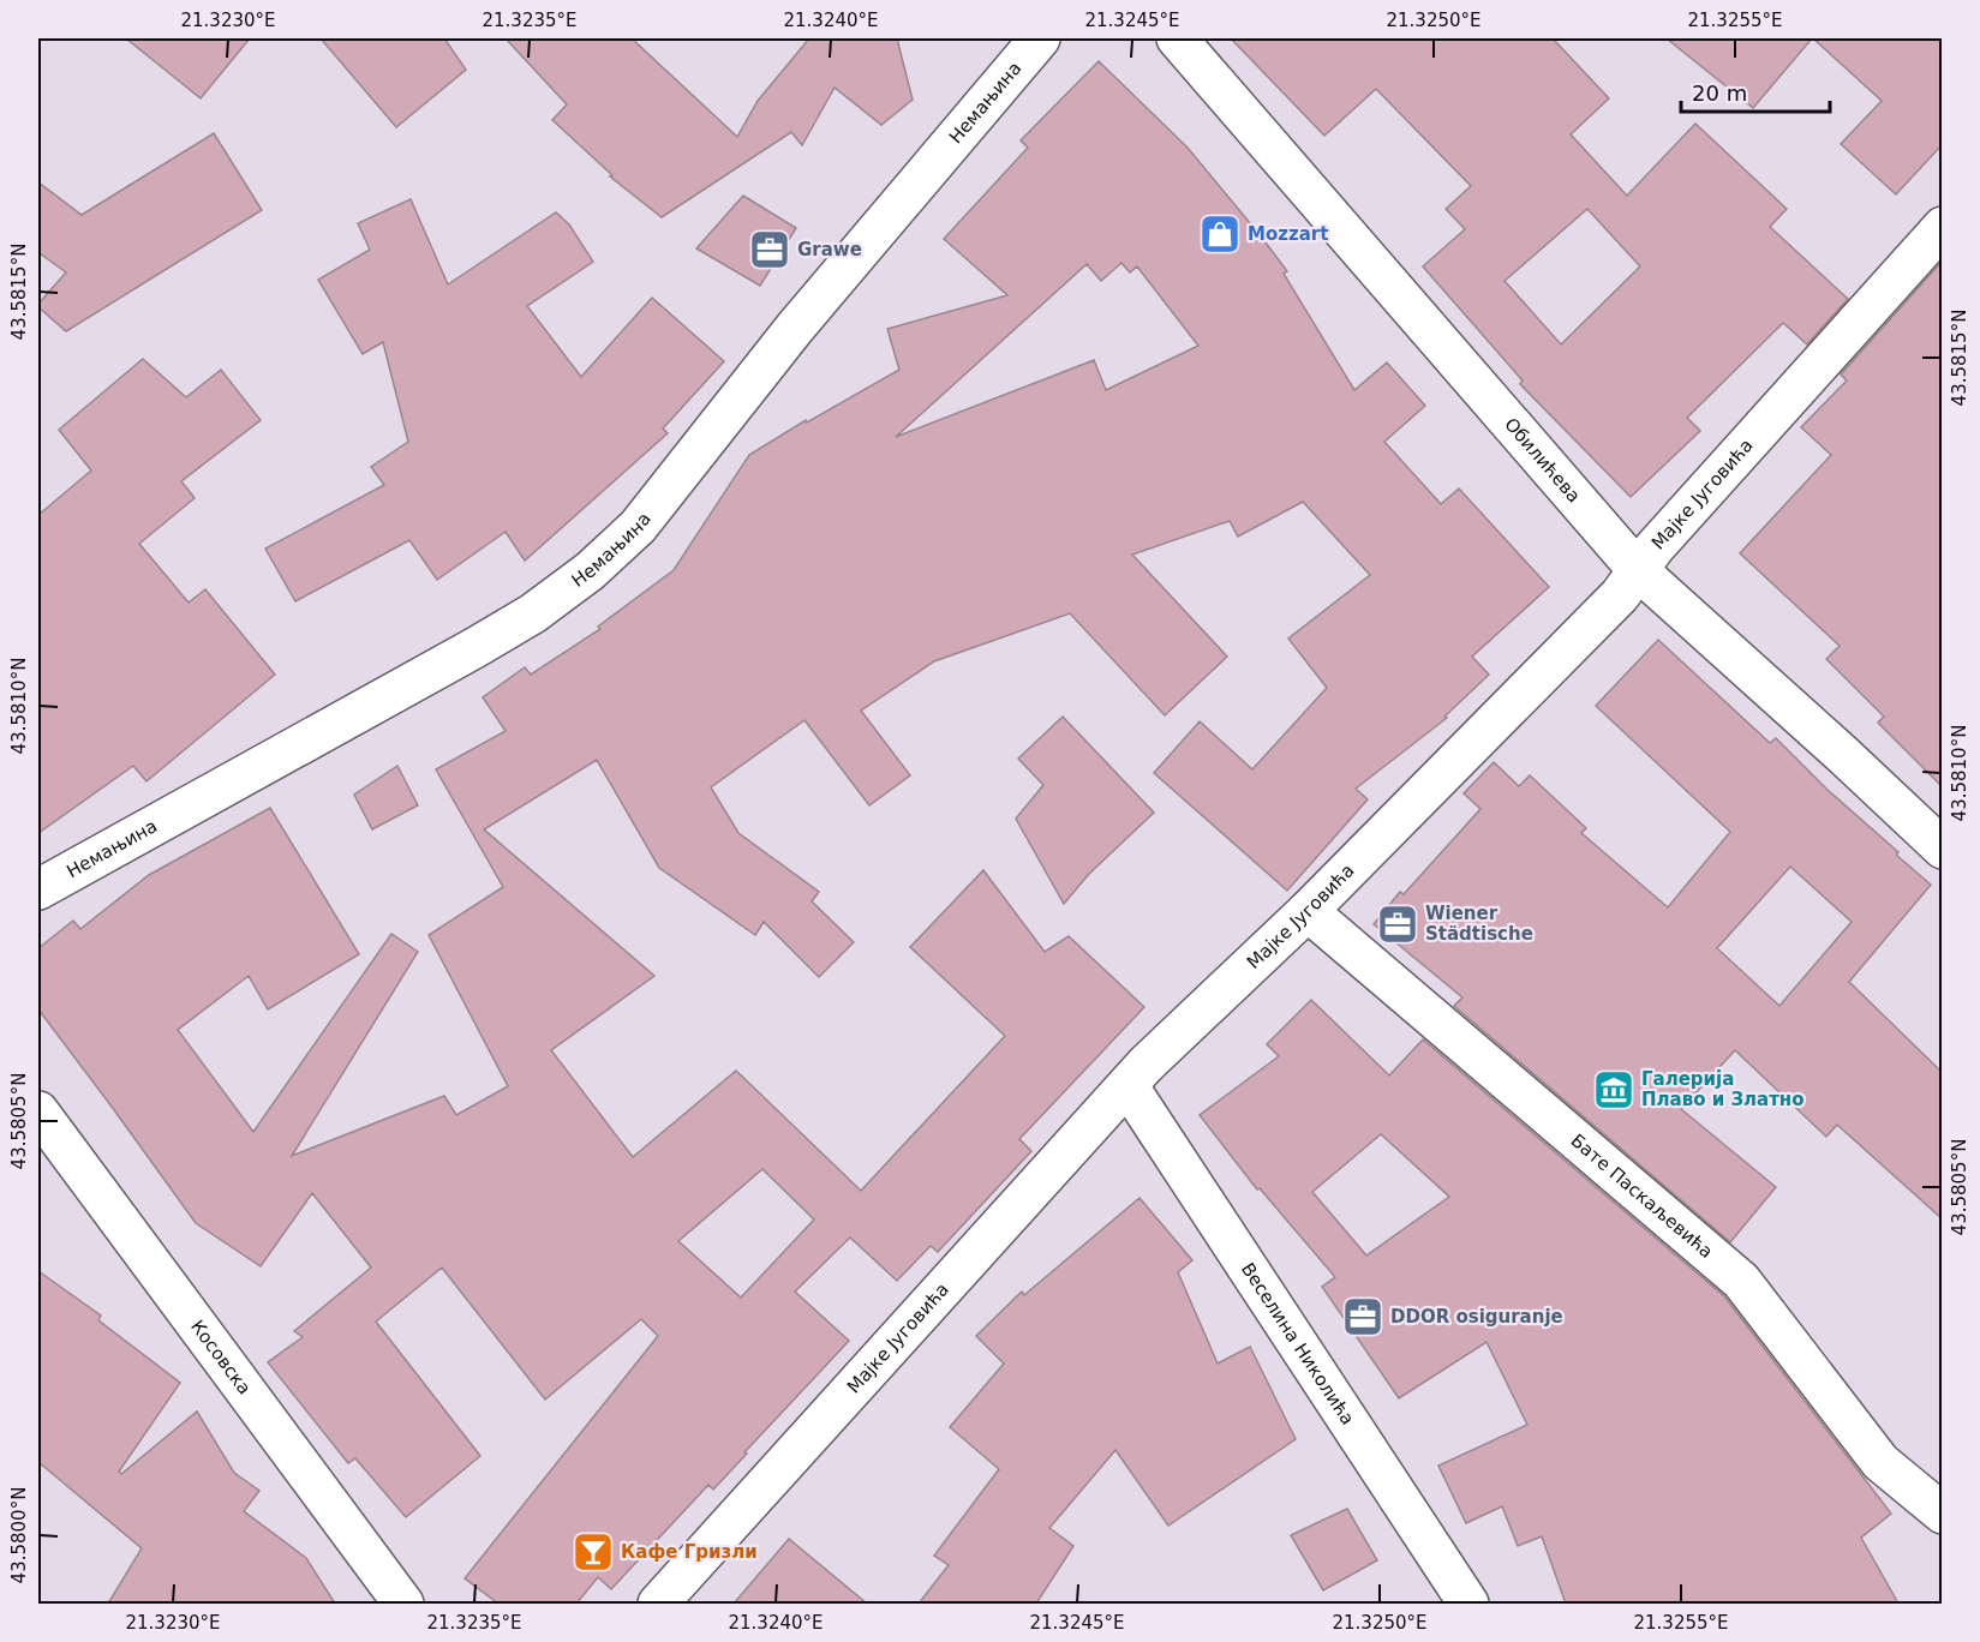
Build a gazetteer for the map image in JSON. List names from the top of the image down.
{
  "streets": {
    "street": [
      "Немањина",
      "Обилићева",
      "Мајке Југовића",
      "Бате Паскаљевића",
      "Веселина Николића",
      "Косовска"
    ]
  },
  "crossings": [
    ["Обилићева", "Мајке Југовића"],
    ["Мајке Југовића", "Бате Паскаљевића"],
    ["Мајке Југовића", "Веселина Николића"]
  ],
  "places": {
    "shop": ["Mozzart"],
    "office": ["Grawe", "Wiener Städtische", "DDOR osiguranje"],
    "museum": ["Галерија Плаво и Златно"],
    "bar": ["Кафе Гризли"]
  },
  "scale_bar": "20 m",
  "coordinates": [
    "21.3230°E",
    "21.3235°E",
    "21.3240°E",
    "21.3245°E",
    "21.3250°E",
    "21.3255°E",
    "43.5815°N",
    "43.5810°N",
    "43.5805°N",
    "43.5800°N"
  ]
}
